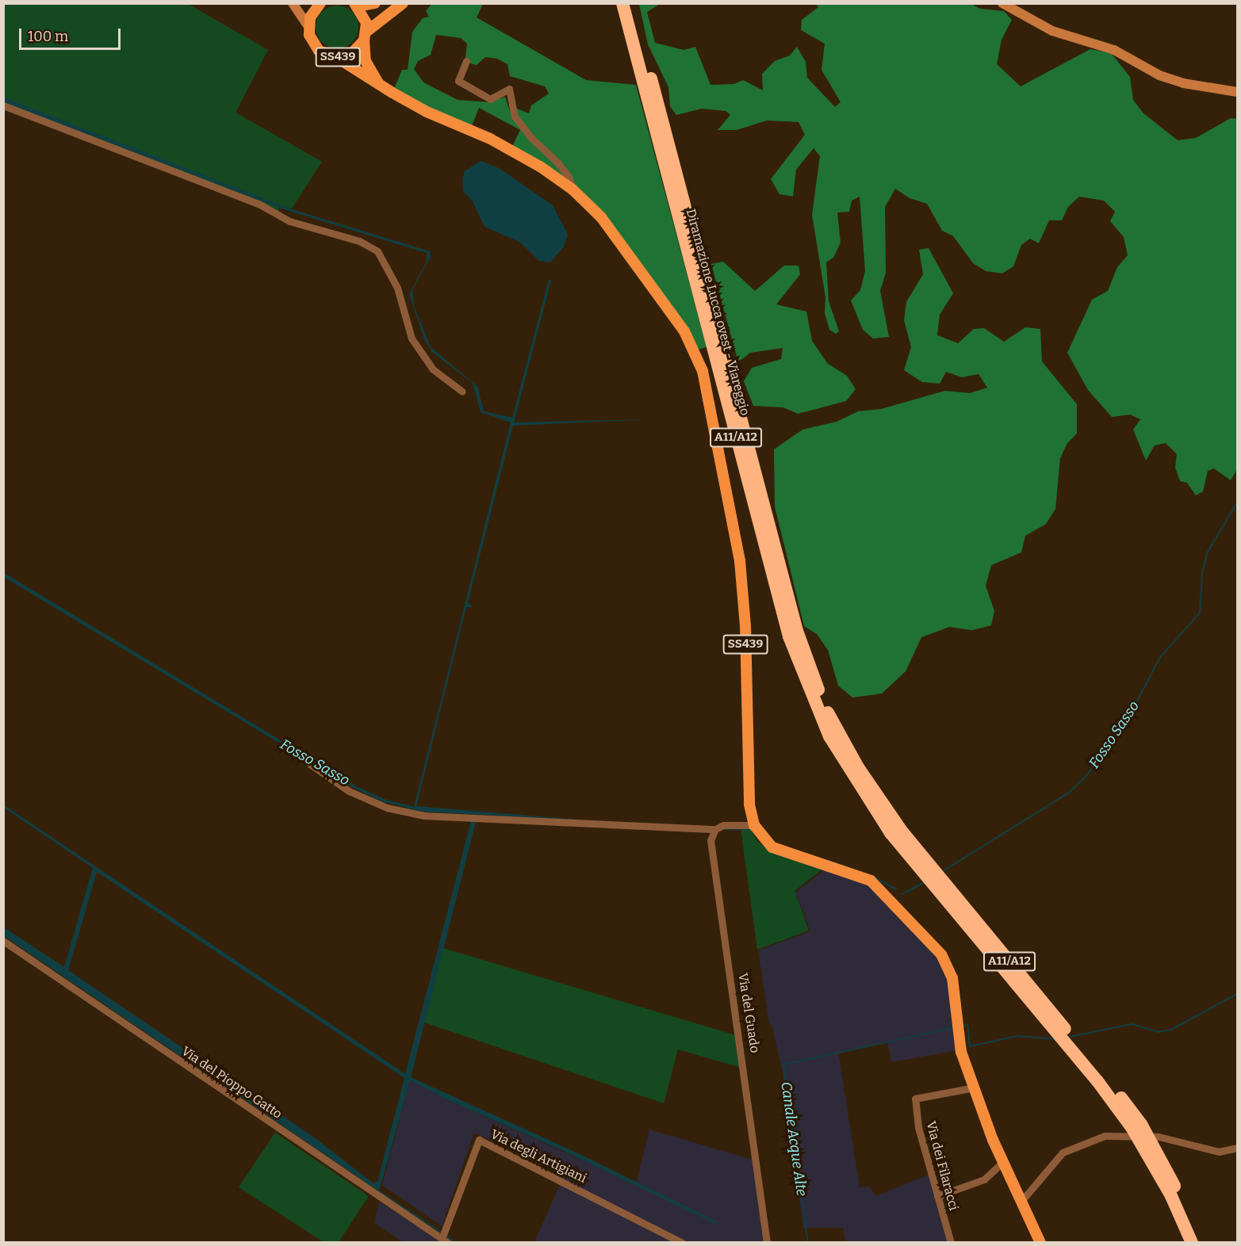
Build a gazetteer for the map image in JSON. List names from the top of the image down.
{
  "streets": {
    "highway": ["Diramazione Lucca ovest - Viareggio", "A11/A12"],
    "main road": ["SS439"],
    "street": [
      "Via del Guado",
      "Via del Pioppo Gatto",
      "Via degli Artigiani",
      "Via dei Filaracci"
    ]
  },
  "crossings": [
    ["SS439", "Via dei Filaracci"],
    ["Via del Pioppo Gatto", "Via degli Artigiani"]
  ],
  "water": ["Fosso Sasso", "Canale Acque Alte"],
  "scale_bar": "100 m"
}
